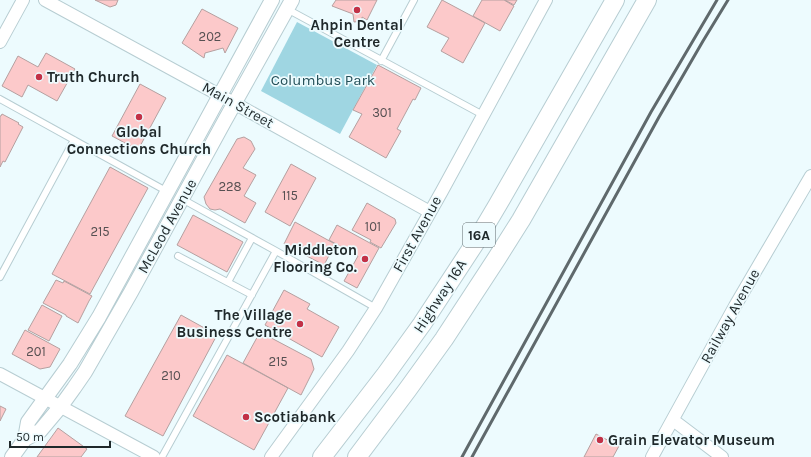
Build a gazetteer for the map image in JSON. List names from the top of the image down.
{
  "streets": {
    "main road": ["16A", "Highway 16A"],
    "street": [
      "Main Street",
      "McLeod Avenue",
      "First Avenue",
      "Railway Avenue"
    ]
  },
  "crossings": [
    ["Main Street", "McLeod Avenue"],
    ["Main Street", "First Avenue"]
  ],
  "parks": ["Columbus Park"],
  "places": [
    "Ahpin Dental Centre",
    "Truth Church",
    "Global Connections Church",
    "Middleton Flooring Co.",
    "The Village Business Centre",
    "Scotiabank",
    "Grain Elevator Museum"
  ],
  "house_numbers": [
    "202",
    "301",
    "228",
    "115",
    "101",
    "215",
    "201",
    "215",
    "210"
  ],
  "scale_bar": "50 m"
}
